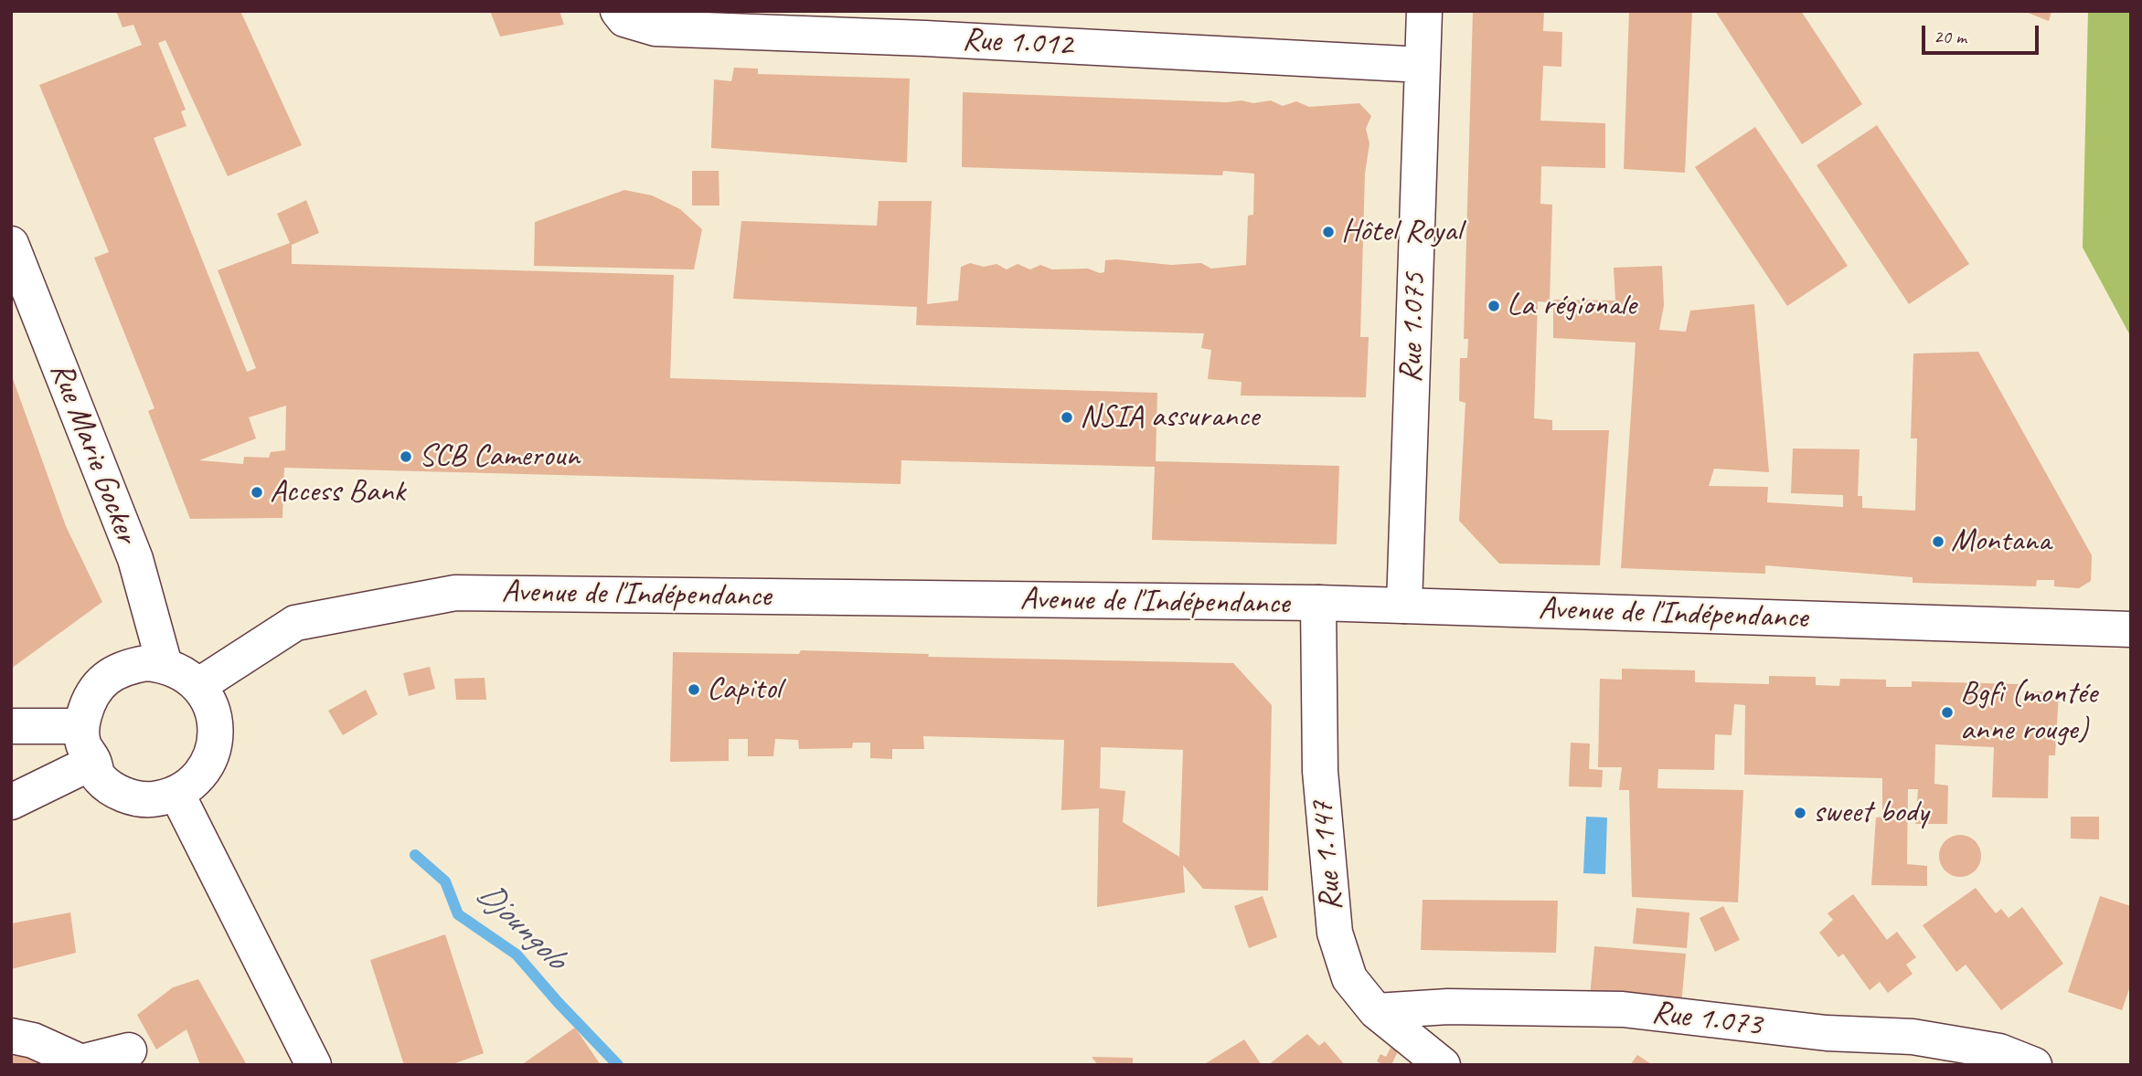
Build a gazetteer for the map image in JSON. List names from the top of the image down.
{
  "streets": {
    "street": [
      "Rue 1.012",
      "Rue 1.075",
      "Rue Marie Gocker",
      "Avenue de l'Indépendance",
      "Rue 1.147",
      "Rue 1.073"
    ]
  },
  "crossings": [
    ["Rue 1.012", "Rue 1.075"],
    ["Rue 1.075", "Avenue de l'Indépendance"],
    ["Rue Marie Gocker", "Avenue de l'Indépendance"],
    ["Avenue de l'Indépendance", "Rue 1.147"],
    ["Rue 1.147", "Rue 1.073"]
  ],
  "water": ["Djoungolo"],
  "places": [
    "Hôtel Royal",
    "La régionale",
    "NSIA assurance",
    "SCB Cameroun",
    "Access Bank",
    "Montana",
    "Capitol",
    "Bgfi (montée anne rouge)",
    "sweet body"
  ],
  "scale_bar": "20 m"
}
